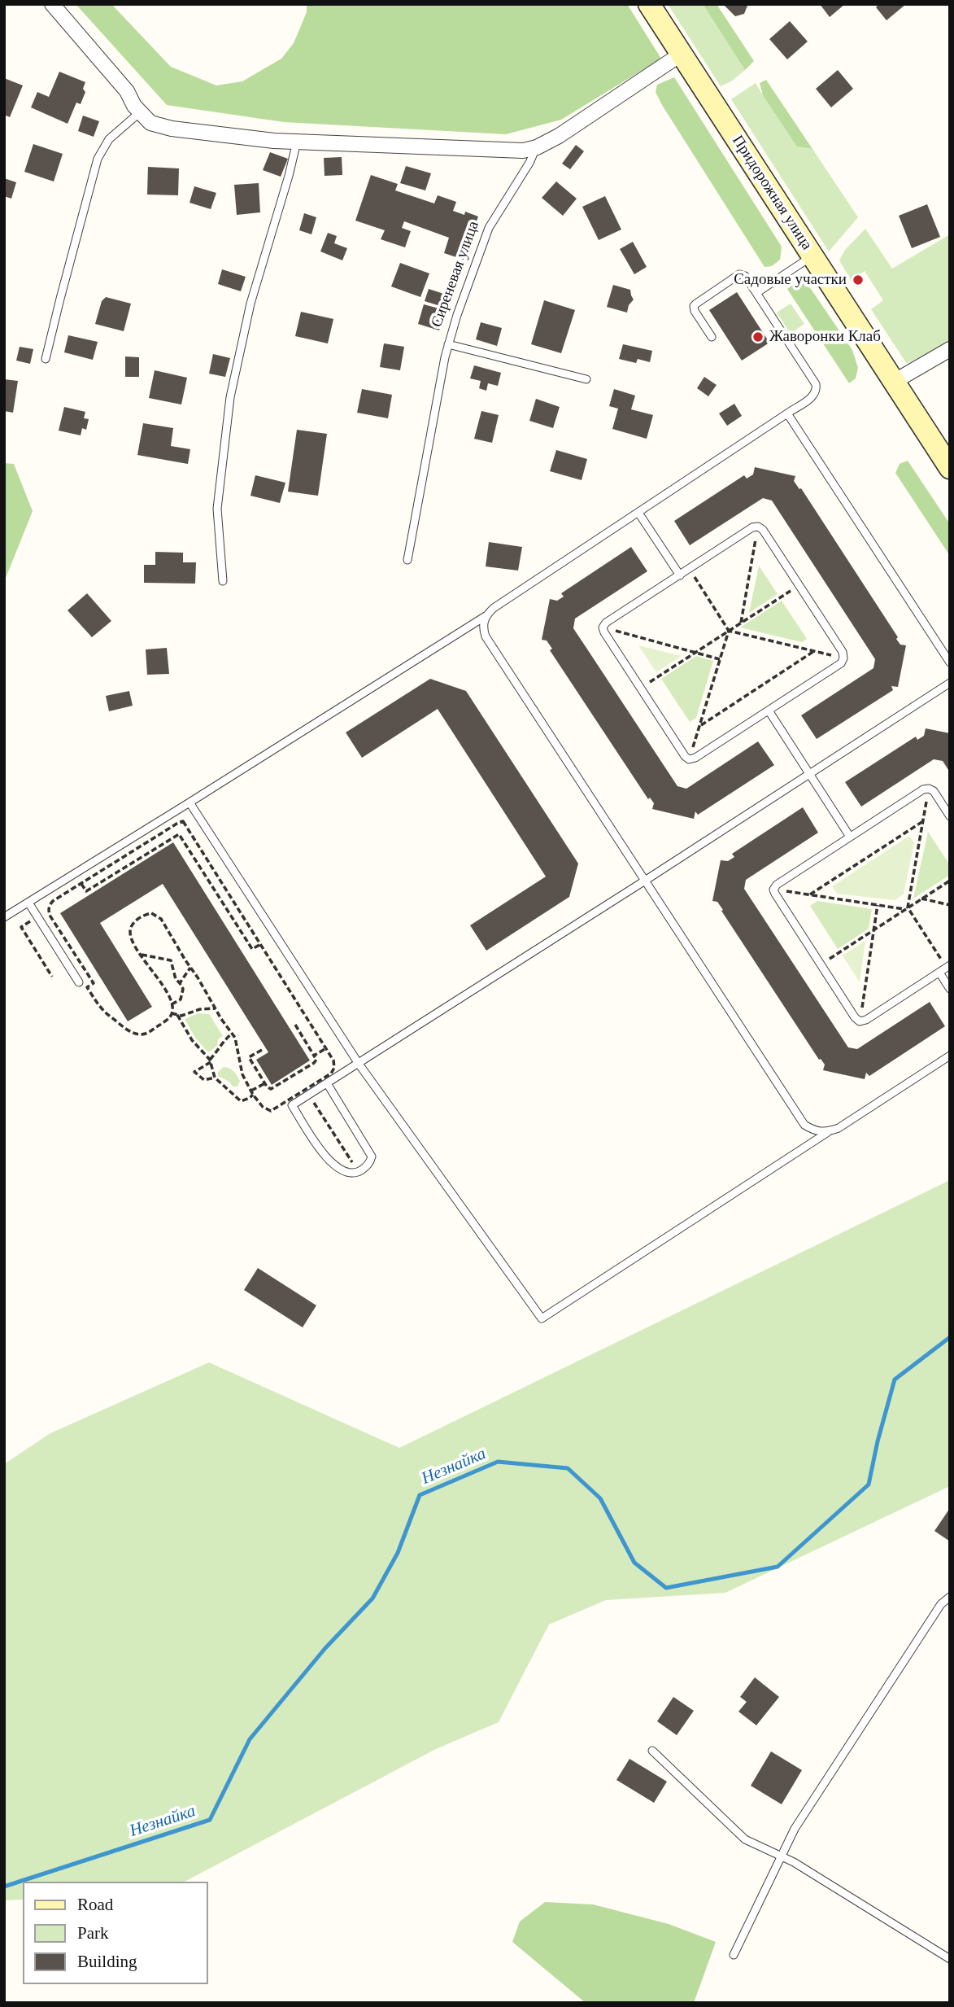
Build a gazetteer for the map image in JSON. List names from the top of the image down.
{
  "streets": {
    "main road": ["Придорожная улица"],
    "lane": ["Сиреневая улица"]
  },
  "water": ["Незнайка"],
  "places": ["Садовые участки", "Жаворонки Клаб"],
  "legend": ["Road", "Park", "Building"]
}
